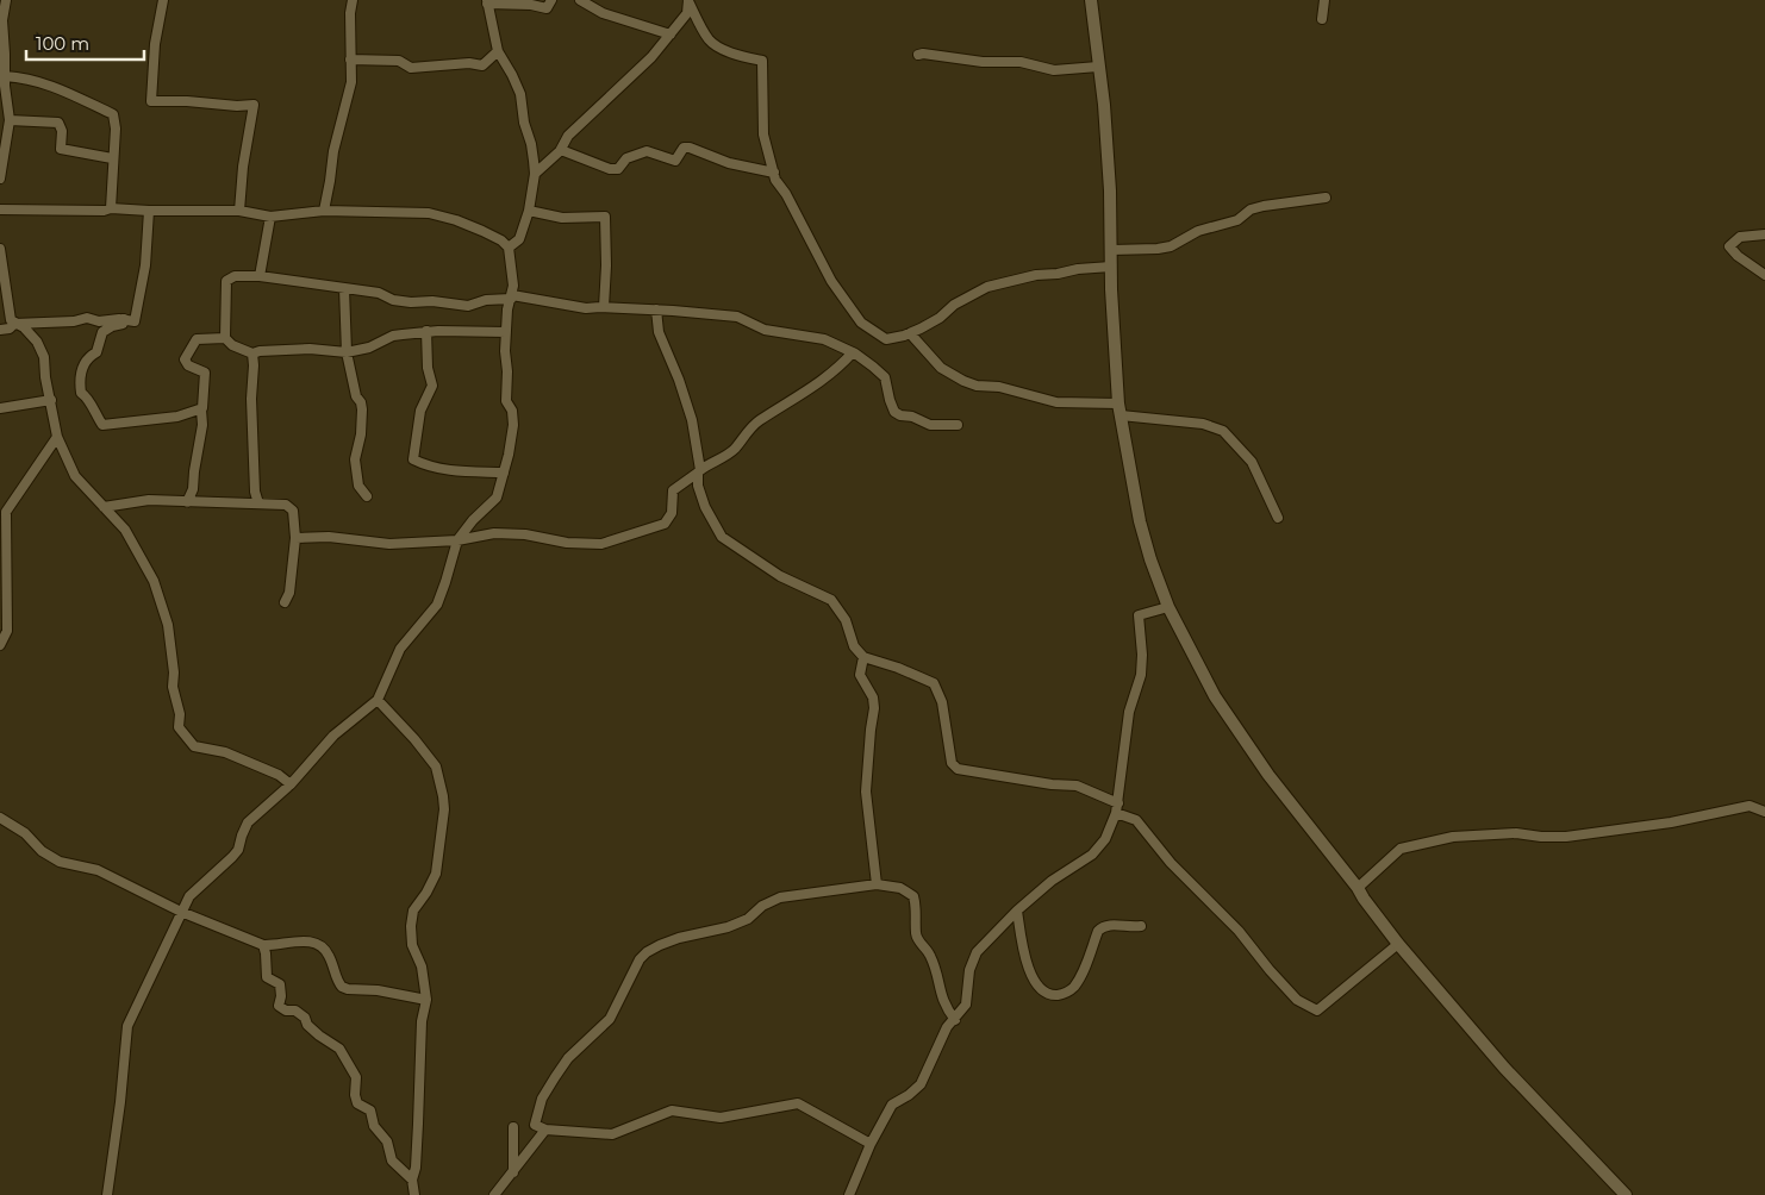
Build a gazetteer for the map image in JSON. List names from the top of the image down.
{
  "scale_bar": "100 m"
}
